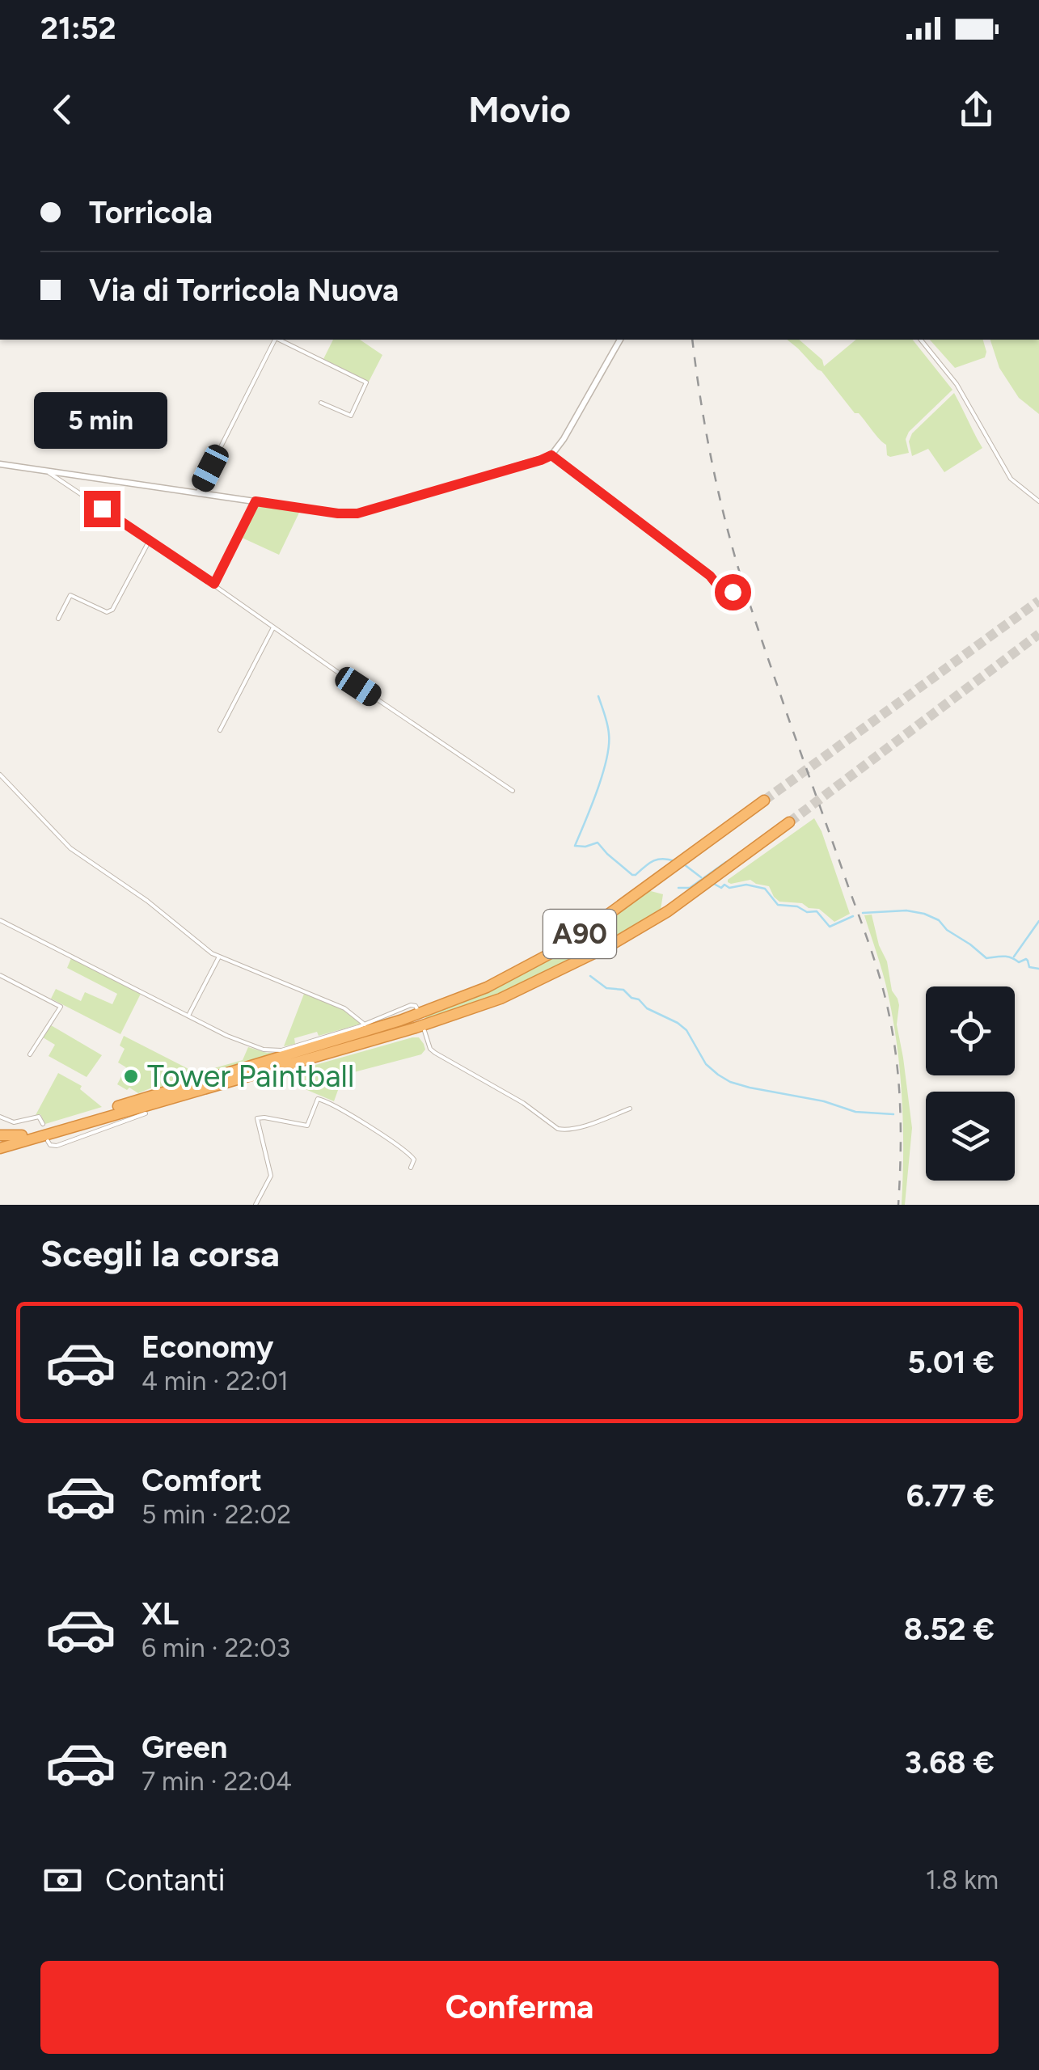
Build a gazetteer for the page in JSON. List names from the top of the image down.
{
  "streets": {
    "highway": ["A90"]
  },
  "places": ["Tower Paintball"],
  "page": {
    "status": "21:52",
    "header": "Movio",
    "banner": ["Torricola", "Via di Torricola Nuova"],
    "bubble": "5 min",
    "heading": "Scegli la corsa",
    "list": [
      {
        "name": "Economy",
        "note": "4 min · 22:01",
        "value": "5.01 €"
      },
      {
        "name": "Comfort",
        "note": "5 min · 22:02",
        "value": "6.77 €"
      },
      {
        "name": "XL",
        "note": "6 min · 22:03",
        "value": "8.52 €"
      },
      {
        "name": "Green",
        "note": "7 min · 22:04",
        "value": "3.68 €"
      }
    ],
    "pay": ["Contanti", "1.8 km"],
    "buttons": "Conferma"
  }
}
